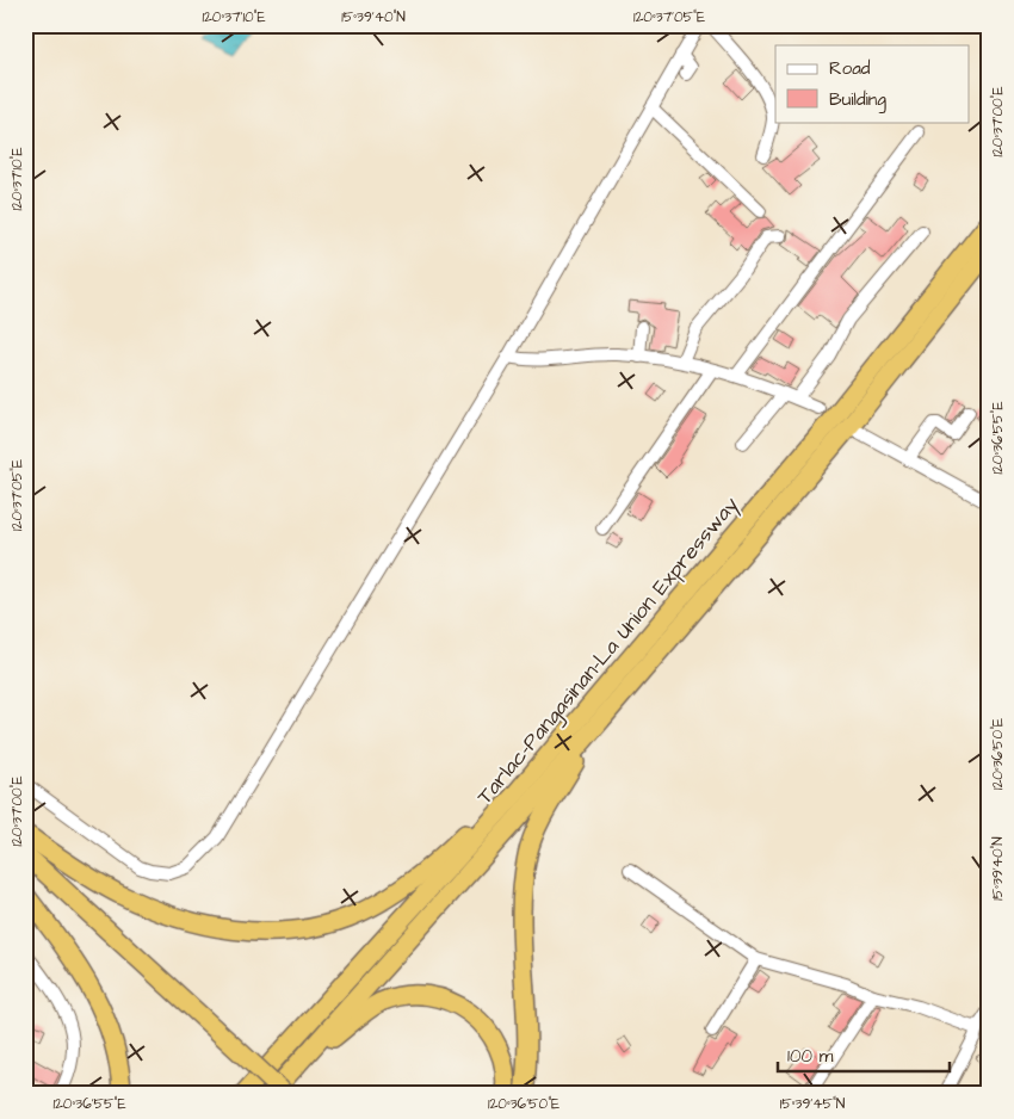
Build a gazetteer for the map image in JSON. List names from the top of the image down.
{
  "streets": {
    "highway": ["Tarlac-Pangasinan-La Union Expressway"]
  },
  "legend": ["Road", "Building"],
  "scale_bar": "100 m",
  "coordinates": [
    "120°37'10\"E",
    "15°39'40\"N",
    "120°37'05\"E",
    "120°37'00\"E",
    "120°36'55\"E",
    "120°36'50\"E",
    "15°39'45\"N"
  ]
}
